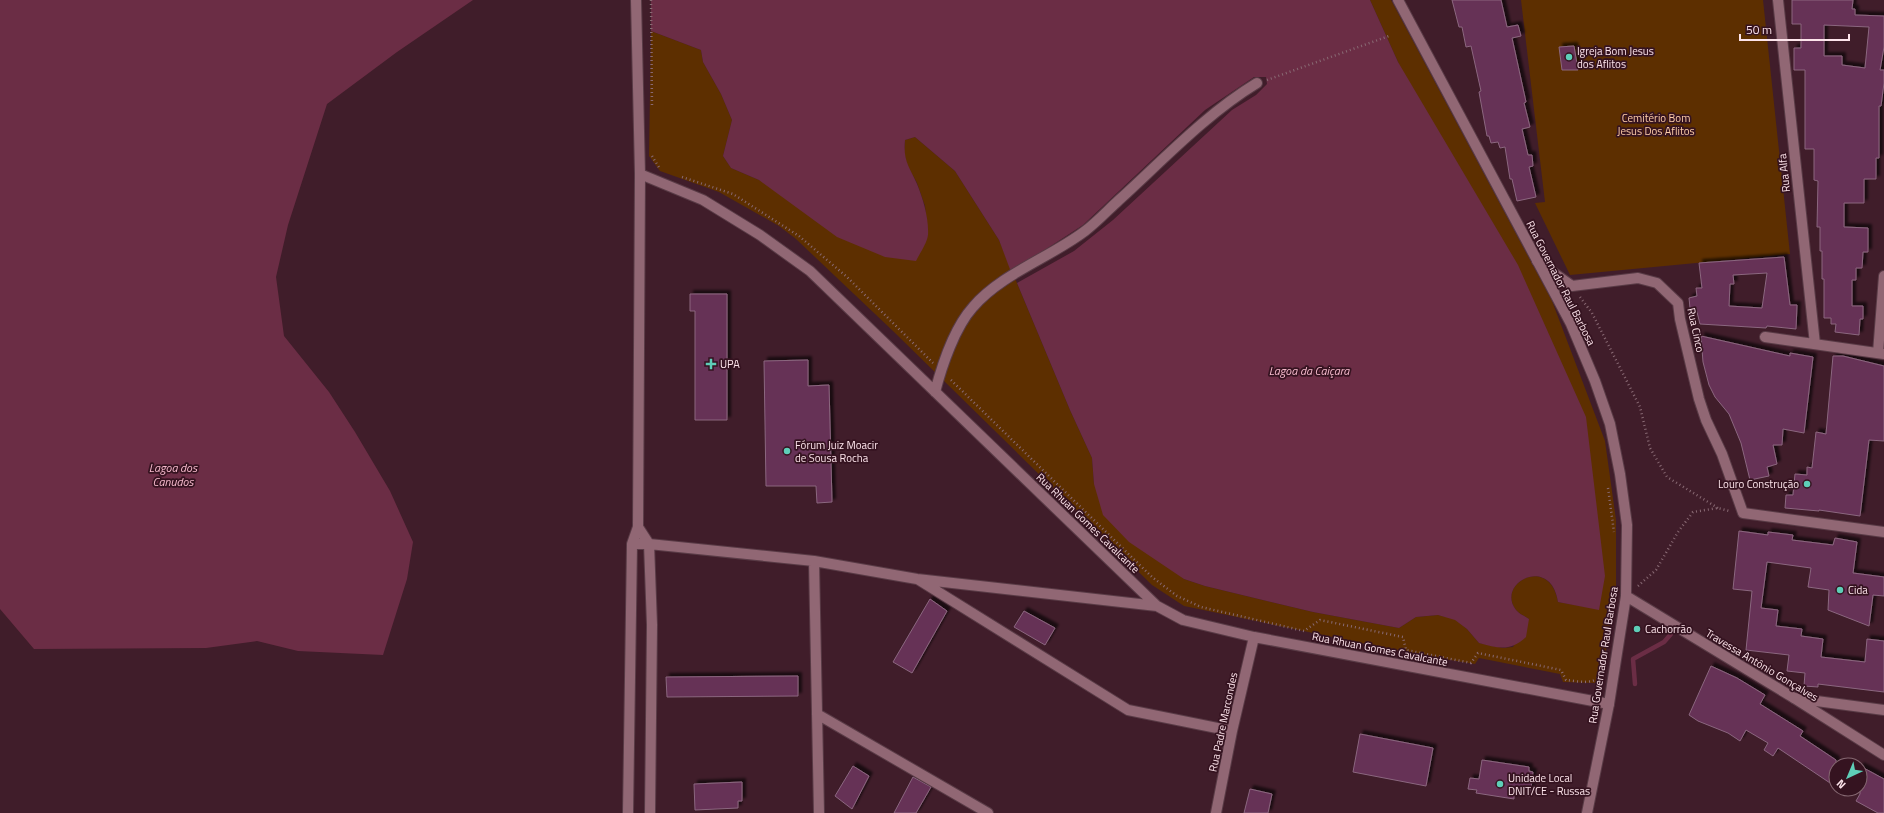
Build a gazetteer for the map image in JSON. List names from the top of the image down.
{
  "streets": {
    "street": [
      "Rua Alfa",
      "Rua Governador Raul Barbosa",
      "Rua Cinco",
      "Rua Rhuan Gomes Cavalcante",
      "Travessa Antônio Gonçalves",
      "Rua Padre Marcondes"
    ]
  },
  "crossings": [
    ["Rua Governador Raul Barbosa", "Rua Rhuan Gomes Cavalcante"],
    ["Rua Governador Raul Barbosa", "Travessa Antônio Gonçalves"],
    ["Rua Rhuan Gomes Cavalcante", "Rua Padre Marcondes"]
  ],
  "water": ["Lagoa da Caiçara", "Lagoa dos Canudos"],
  "parks": ["Cemitério Bom Jesus Dos Aflitos"],
  "places": {
    "other": [
      "Igreja Bom Jesus dos Aflitos",
      "Fórum Juiz Moacir de Sousa Rocha",
      "Louro Construção",
      "Cida",
      "Cachorrão",
      "Unidade Local DNIT/CE - Russas"
    ],
    "health": ["UPA"]
  },
  "scale_bar": "50 m",
  "north": "bottom left"
}
